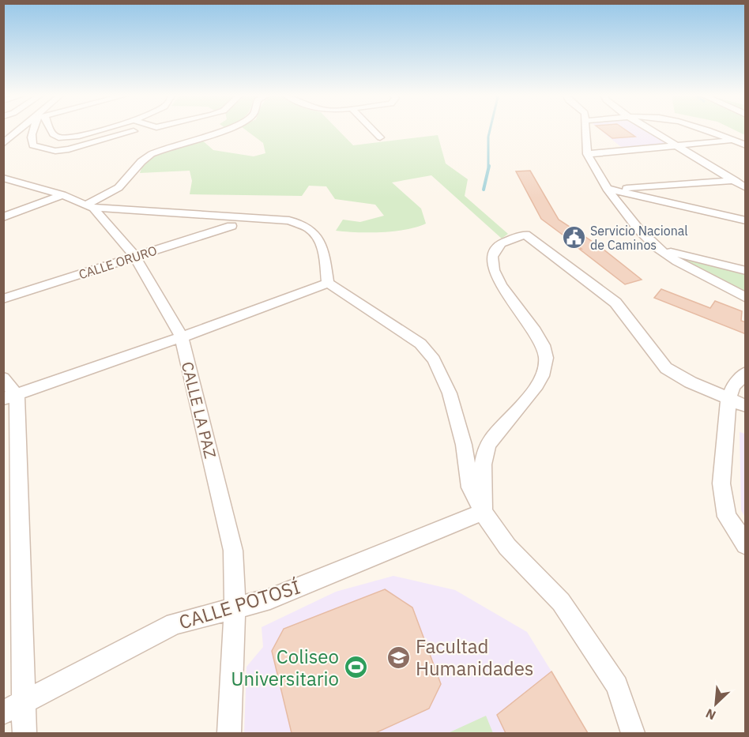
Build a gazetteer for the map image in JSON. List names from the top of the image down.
{
  "streets": {
    "street": ["CALLE ORURO", "CALLE LA PAZ", "CALLE POTOSÍ"]
  },
  "crossings": [
    ["CALLE ORURO", "CALLE LA PAZ"],
    ["CALLE LA PAZ", "CALLE POTOSÍ"]
  ],
  "places": {
    "public building": ["Servicio Nacional de Caminos"],
    "school or university": ["Facultad Humanidades"],
    "sports": ["Coliseo Universitario"]
  },
  "north": "bottom left"
}
